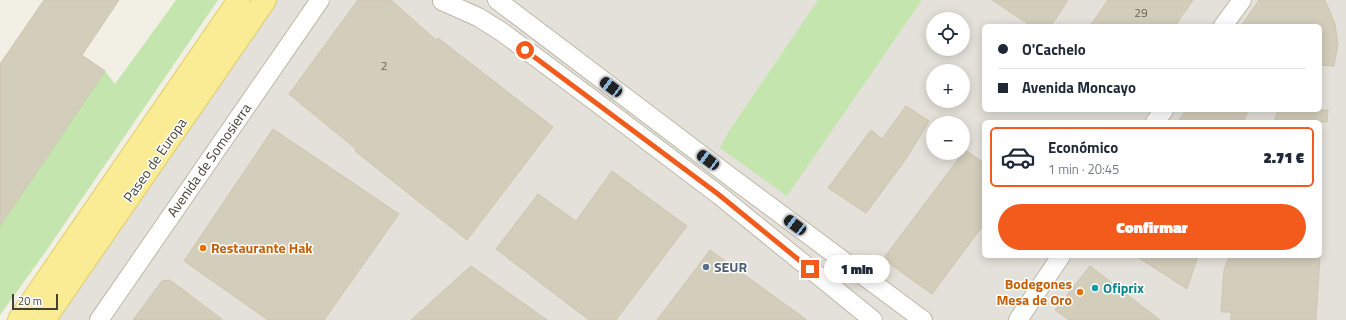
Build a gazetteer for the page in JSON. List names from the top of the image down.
{
  "streets": {
    "main road": ["Paseo de Europa"],
    "street": ["Avenida de Somosierra"]
  },
  "places": [
    "Restaurante Hak",
    "SEUR",
    "Ofiprix",
    "Bodegones Mesa de Oro"
  ],
  "house_numbers": ["29", "2"],
  "scale_bar": "20 m",
  "page": {
    "map_buttons": ["+", "−"],
    "banner": ["O'Cachelo", "Avenida Moncayo"],
    "list": [
      {
        "name": "Económico",
        "note": "1 min · 20:45",
        "value": "2.71 €"
      }
    ],
    "buttons": "Confirmar",
    "bubble": "1 min",
    "scale": "20 m"
  }
}
